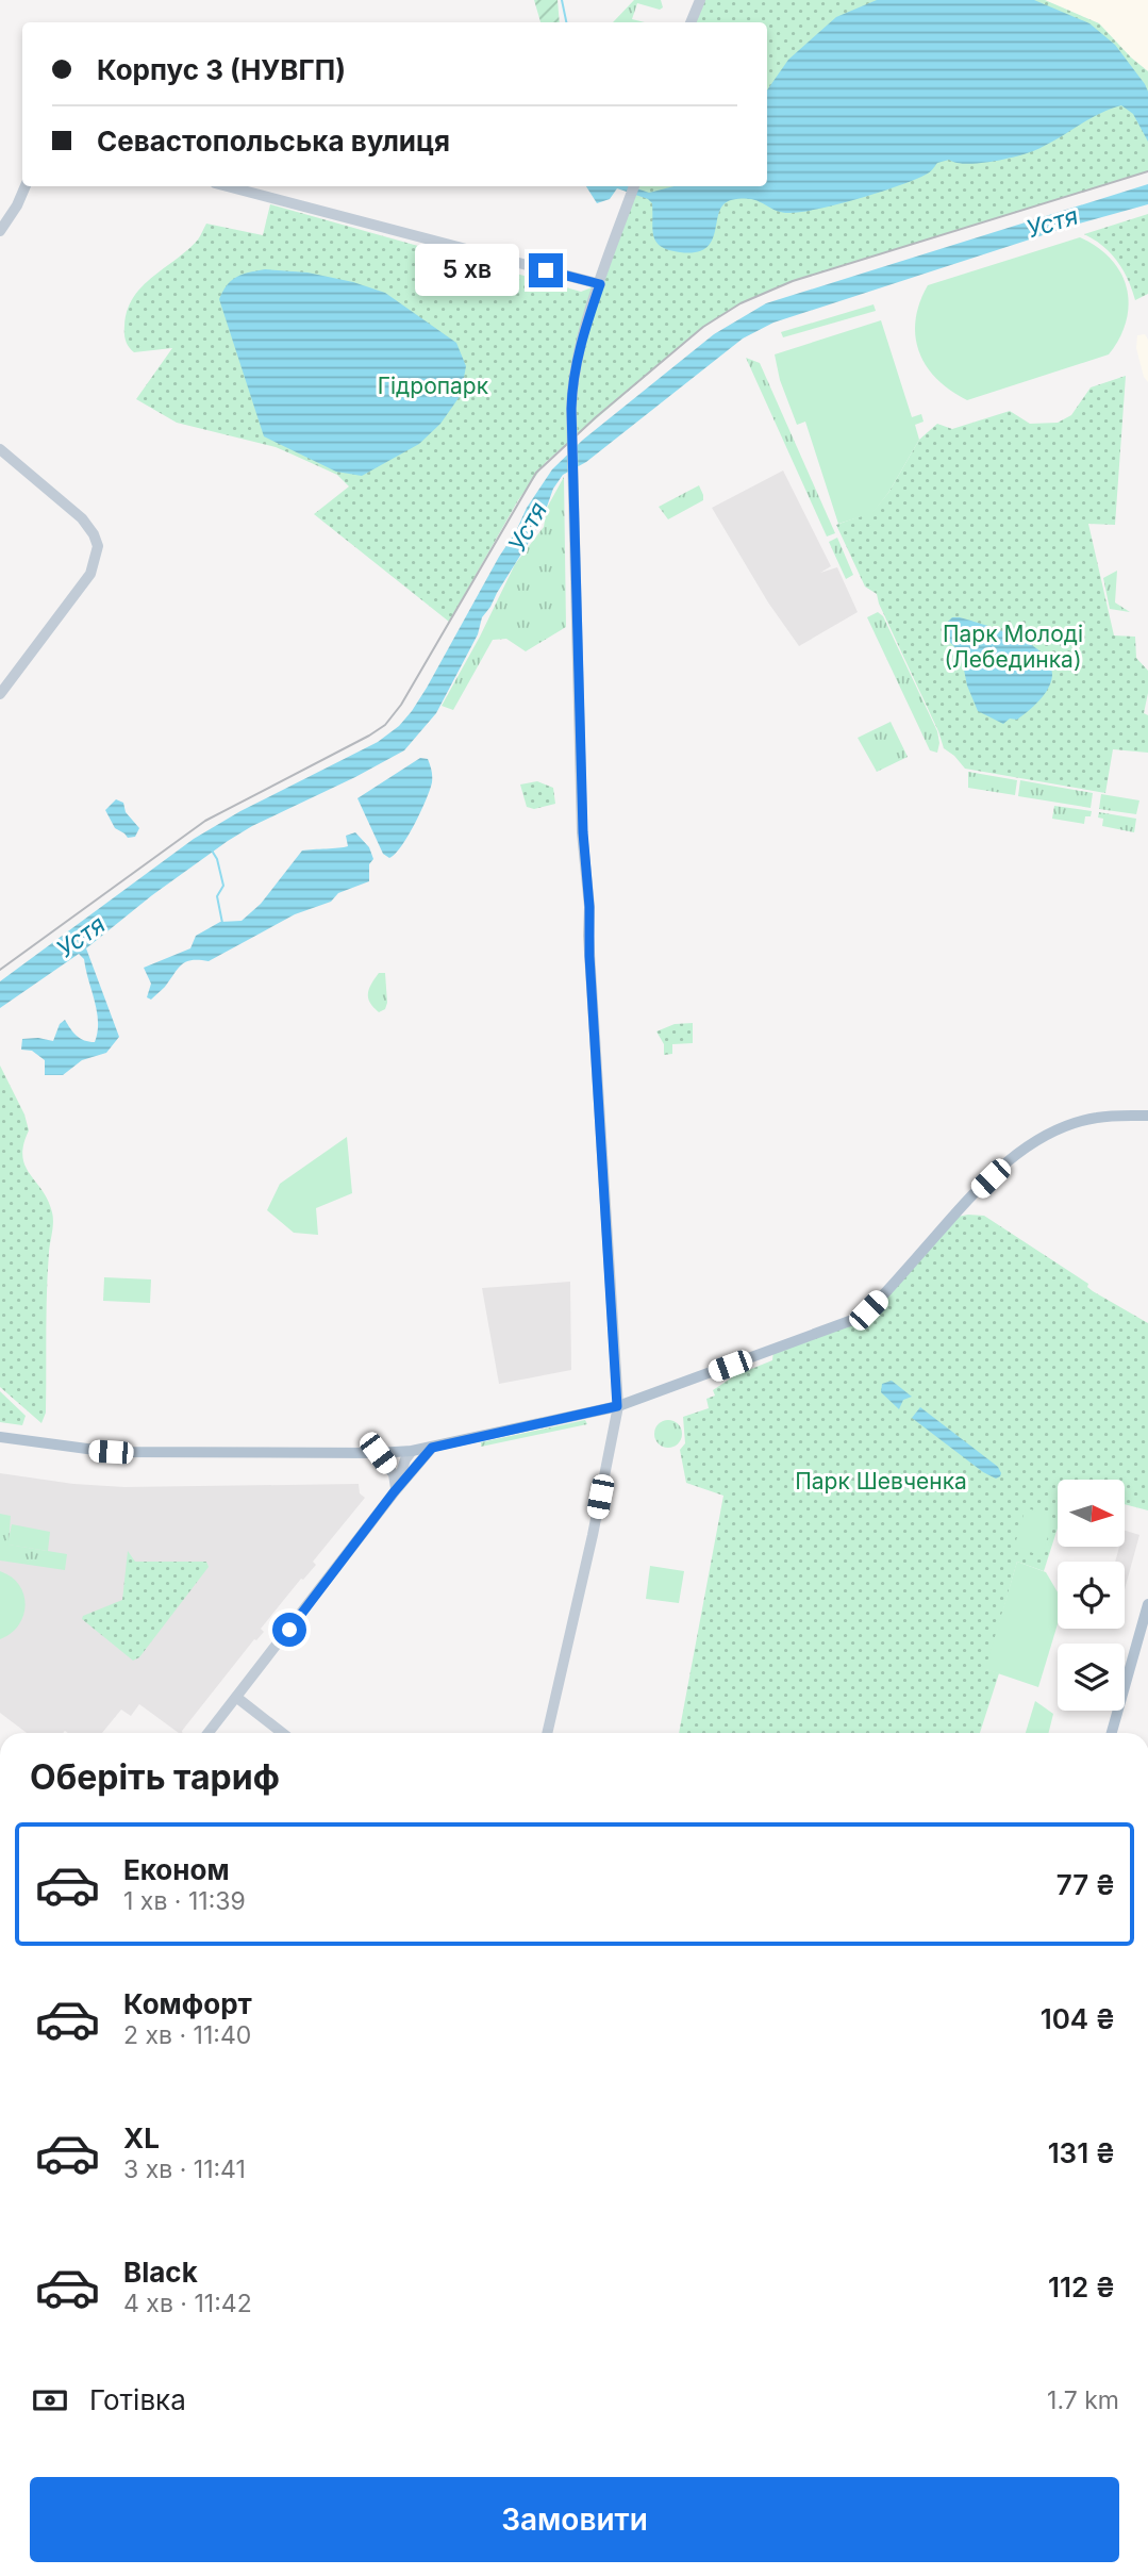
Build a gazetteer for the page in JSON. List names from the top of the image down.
{
  "water": ["Устя"],
  "parks": ["Гідропарк", "Парк Молоді (Лебединка)", "Парк Шевченка"],
  "north": "right",
  "page": {
    "banner": ["Корпус 3 (НУВГП)", "Севастопольська вулиця"],
    "bubble": "5 хв",
    "heading": "Оберіть тариф",
    "list": [
      {
        "name": "Економ",
        "note": "1 хв · 11:39",
        "value": "77 ₴"
      },
      {
        "name": "Комфорт",
        "note": "2 хв · 11:40",
        "value": "104 ₴"
      },
      {
        "name": "XL",
        "note": "3 хв · 11:41",
        "value": "131 ₴"
      },
      {
        "name": "Black",
        "note": "4 хв · 11:42",
        "value": "112 ₴"
      }
    ],
    "pay": ["Готівка", "1.7 km"],
    "buttons": "Замовити"
  }
}
